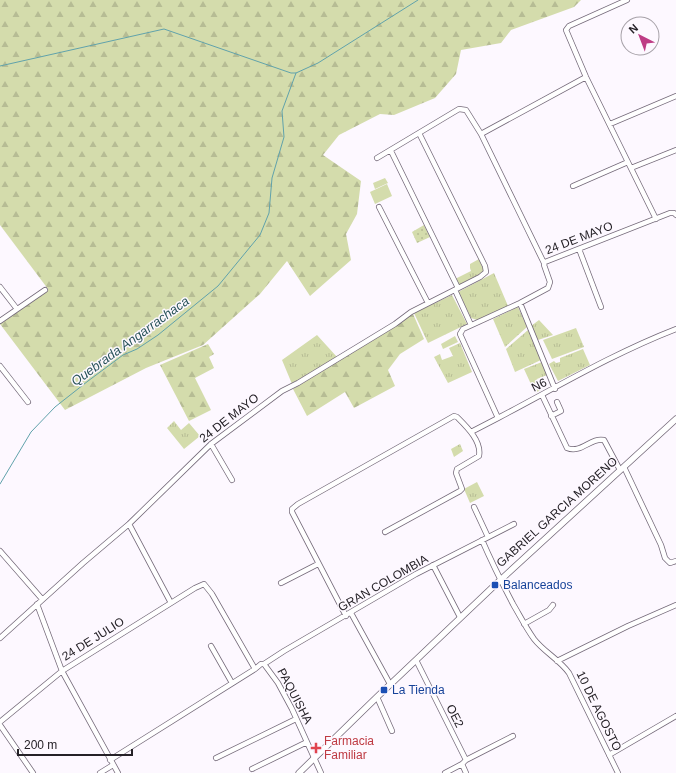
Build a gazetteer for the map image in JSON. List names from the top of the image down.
{
  "streets": {
    "street": [
      "24 DE MAYO",
      "N6",
      "GABRIEL GARCIA MORENO",
      "GRAN COLOMBIA",
      "24 DE JULIO",
      "PAQUISHA",
      "10 DE AGOSTO",
      "OE2"
    ]
  },
  "crossings": [
    ["GABRIEL GARCIA MORENO", "PAQUISHA"],
    ["GABRIEL GARCIA MORENO", "10 DE AGOSTO"],
    ["GABRIEL GARCIA MORENO", "OE2"],
    ["GRAN COLOMBIA", "PAQUISHA"],
    ["GRAN COLOMBIA", "10 DE AGOSTO"],
    ["24 DE JULIO", "PAQUISHA"]
  ],
  "water": ["Quebrada Angarrachaca"],
  "places": {
    "transit": ["Balanceados", "La Tienda"],
    "health": ["Farmacia Familiar"]
  },
  "scale_bar": "200 m",
  "north": "top left"
}
